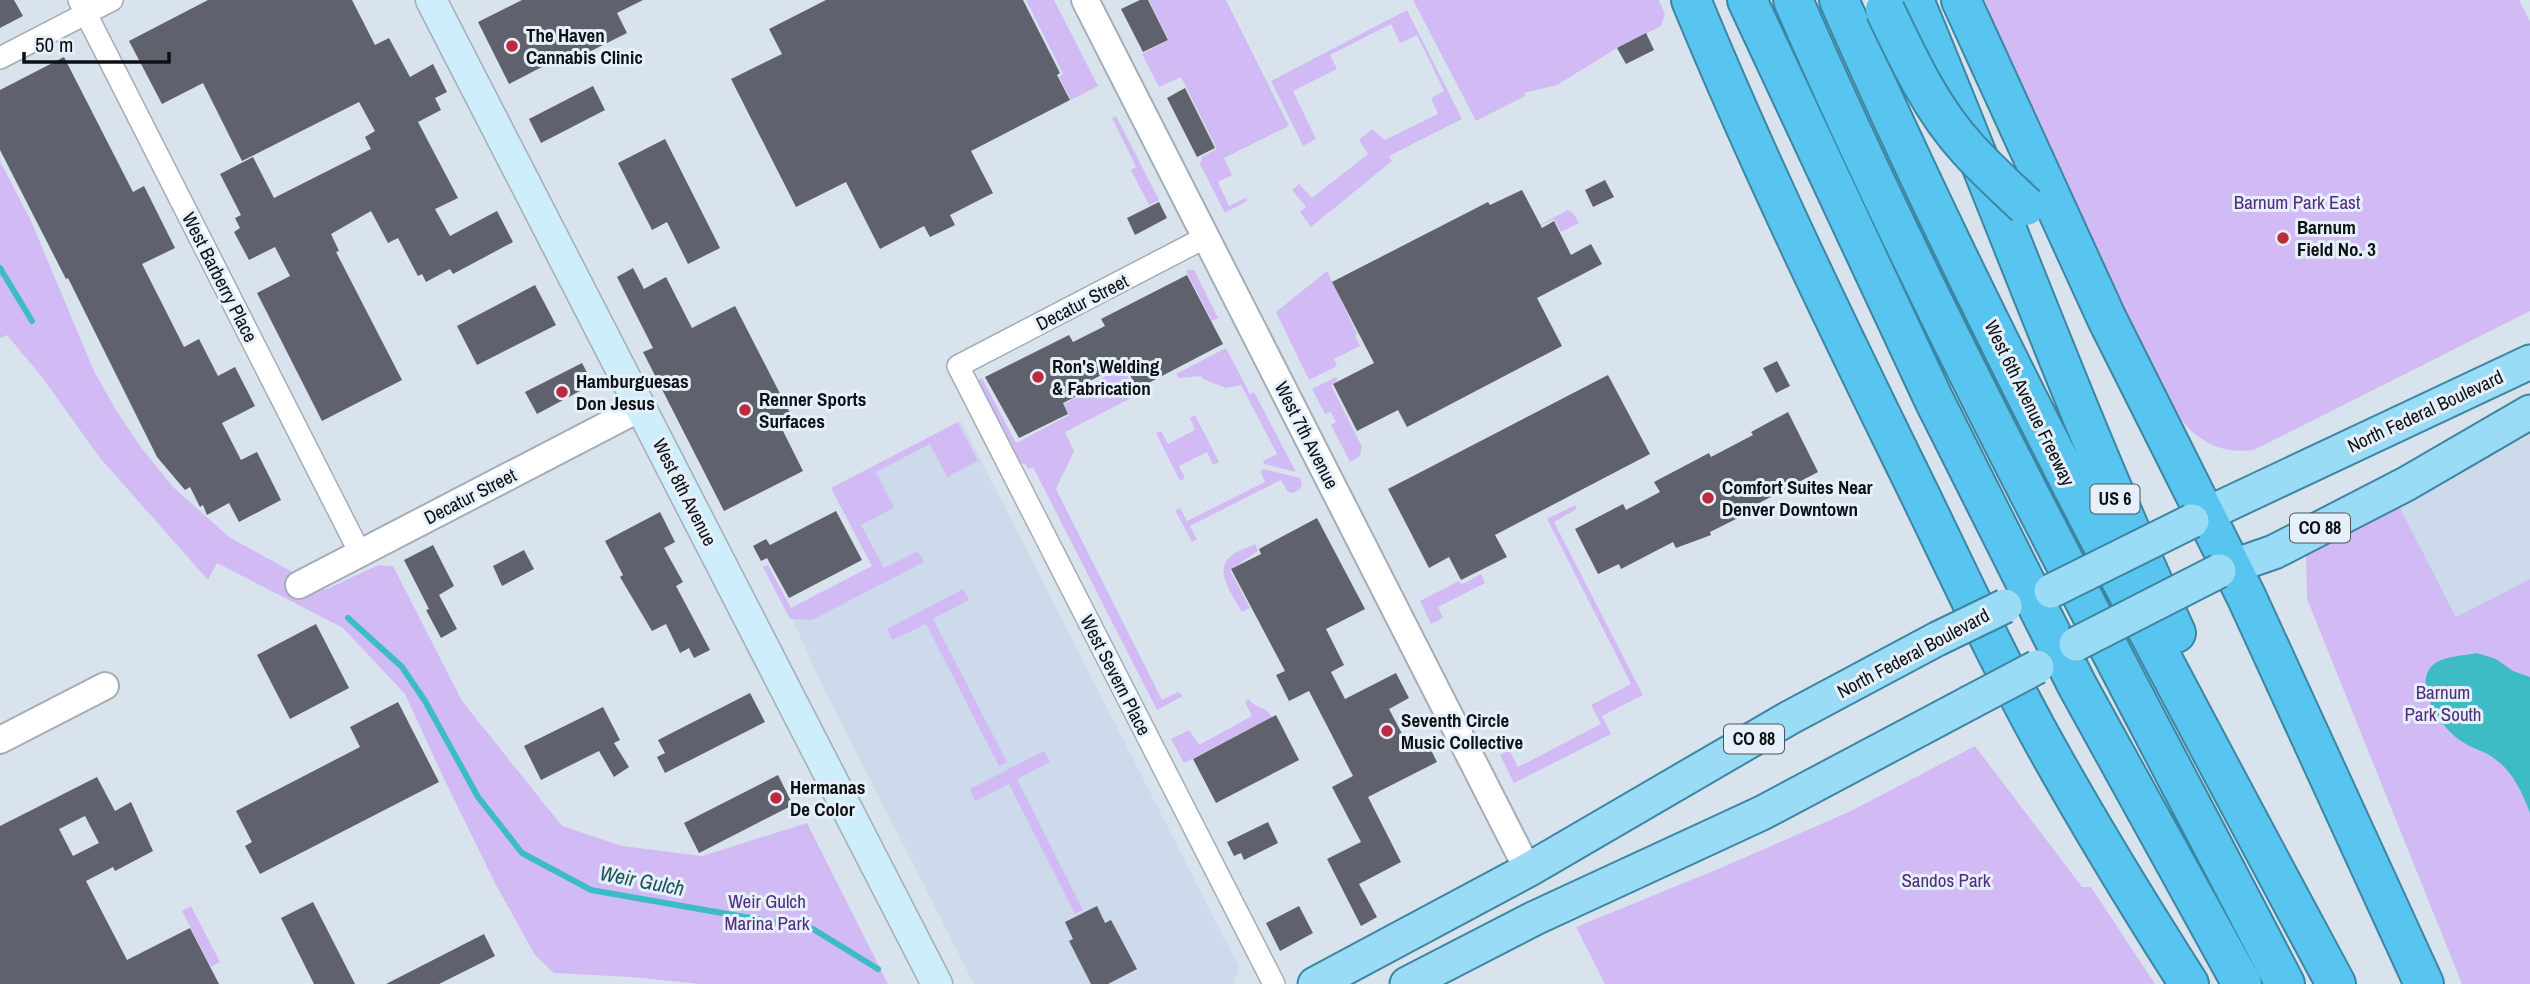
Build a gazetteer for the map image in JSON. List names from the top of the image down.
{
  "streets": {
    "highway": ["West 6th Avenue Freeway", "US 6"],
    "main road": ["North Federal Boulevard", "West 8th Avenue", "CO 88"],
    "street": [
      "West Barberry Place",
      "Decatur Street",
      "West 7th Avenue",
      "West Severn Place"
    ]
  },
  "crossings": [
    ["West Barberry Place", "Decatur Street"],
    ["Decatur Street", "West 7th Avenue"],
    ["Decatur Street", "West 8th Avenue"],
    ["Decatur Street", "West Severn Place"],
    ["North Federal Boulevard", "West 7th Avenue"]
  ],
  "water": ["Weir Gulch"],
  "parks": [
    "Barnum Park East",
    "Barnum Park South",
    "Sandos Park",
    "Weir Gulch Marina Park"
  ],
  "places": [
    "The Haven Cannabis Clinic",
    "Barnum Field No. 3",
    "Ron's Welding & Fabrication",
    "Hamburguesas Don Jesus",
    "Renner Sports Surfaces",
    "Comfort Suites Near Denver Downtown",
    "Seventh Circle Music Collective",
    "Hermanas De Color"
  ],
  "scale_bar": "50 m"
}
